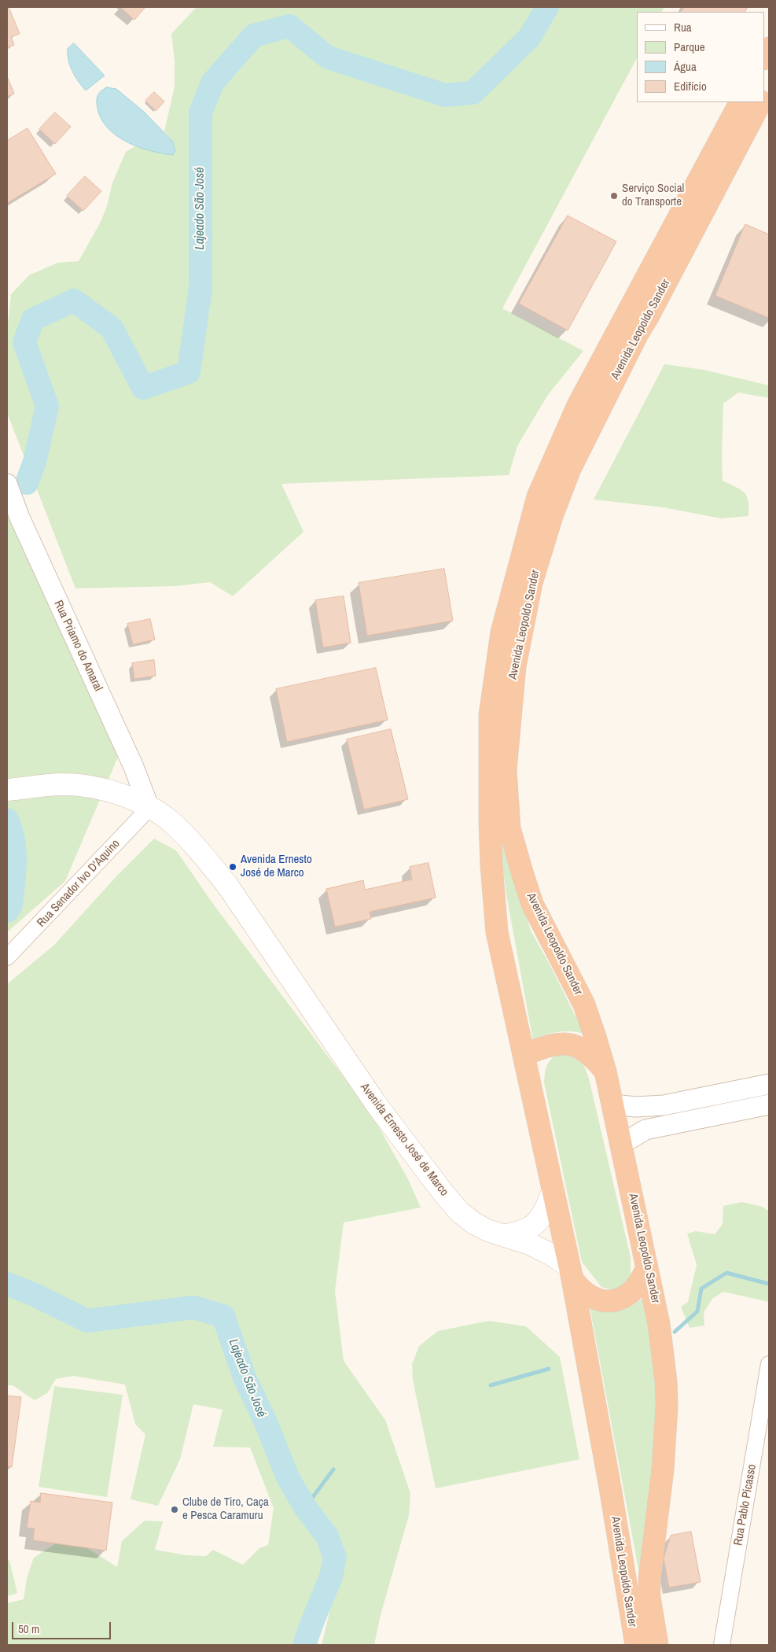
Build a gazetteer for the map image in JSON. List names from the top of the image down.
{
  "streets": {
    "highway": ["Avenida Leopoldo Sander"],
    "main road": ["Avenida Ernesto José de Marco"],
    "street": ["Rua Priamo do Amaral", "Rua Senador Ivo D'Aquino", "Rua Pablo Picasso"]
  },
  "crossings": [
    ["Avenida Leopoldo Sander", "Avenida Ernesto José de Marco"],
    ["Rua Priamo do Amaral", "Rua Senador Ivo D'Aquino"],
    ["Rua Priamo do Amaral", "Avenida Ernesto José de Marco"],
    ["Rua Senador Ivo D'Aquino", "Avenida Ernesto José de Marco"]
  ],
  "water": ["Lajeado São José"],
  "places": ["Serviço Social do Transporte", "Avenida Ernesto José de Marco", "Clube de Tiro, Caça e Pesca Caramuru"],
  "legend": [
    "Rua",
    "Parque",
    "Água",
    "Edifício"
  ],
  "scale_bar": "50 m"
}
